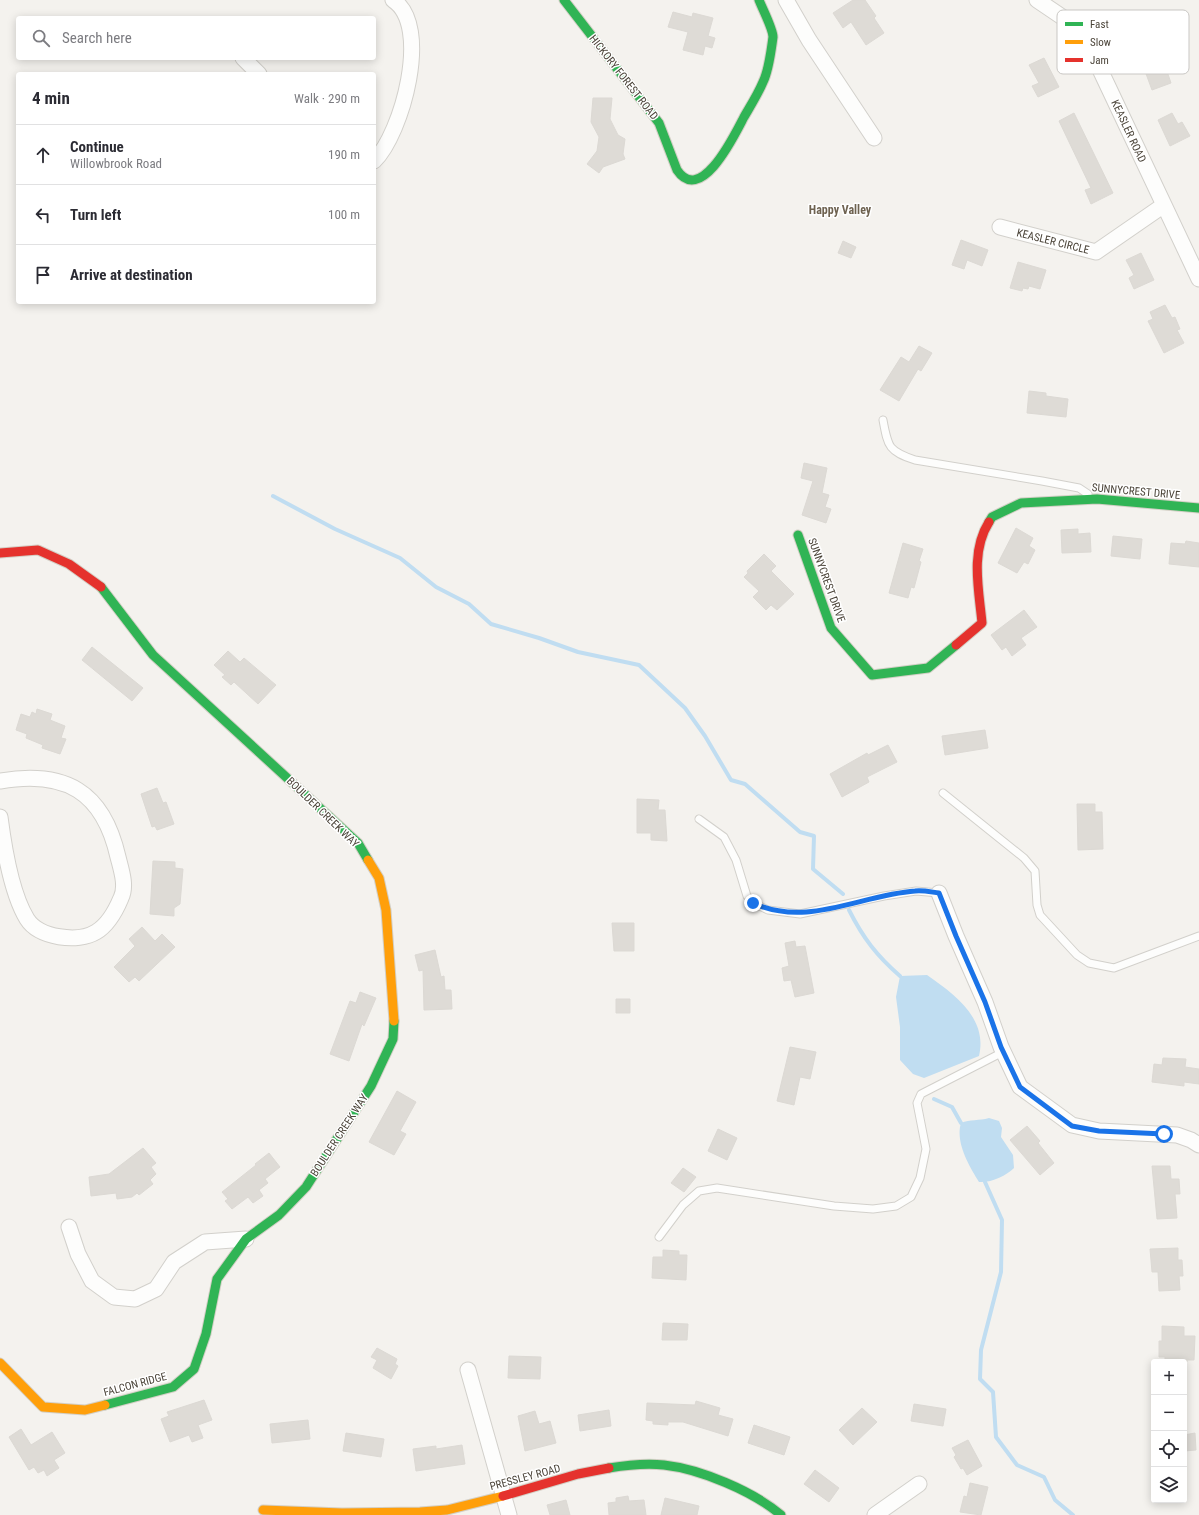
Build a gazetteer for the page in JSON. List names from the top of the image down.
{
  "streets": {
    "street": [
      "HICKORY FOREST ROAD",
      "KEASLER ROAD",
      "KEASLER CIRCLE",
      "SUNNYCREST DRIVE",
      "BOULDER CREEK WAY",
      "FALCON RIDGE",
      "PRESSLEY ROAD"
    ]
  },
  "crossings": [
    ["KEASLER ROAD", "KEASLER CIRCLE"],
    ["BOULDER CREEK WAY", "FALCON RIDGE"]
  ],
  "districts": ["Happy Valley"],
  "legend": ["Fast", "Slow", "Jam"],
  "page": {
    "search": "Search here",
    "heading": ["4 min", "Walk · 290 m"],
    "list": [
      ["Continue", "Willowbrook Road", "190 m"],
      ["Turn left", "100 m"],
      "Arrive at destination"
    ],
    "map_buttons": ["+", "−"]
  }
}
